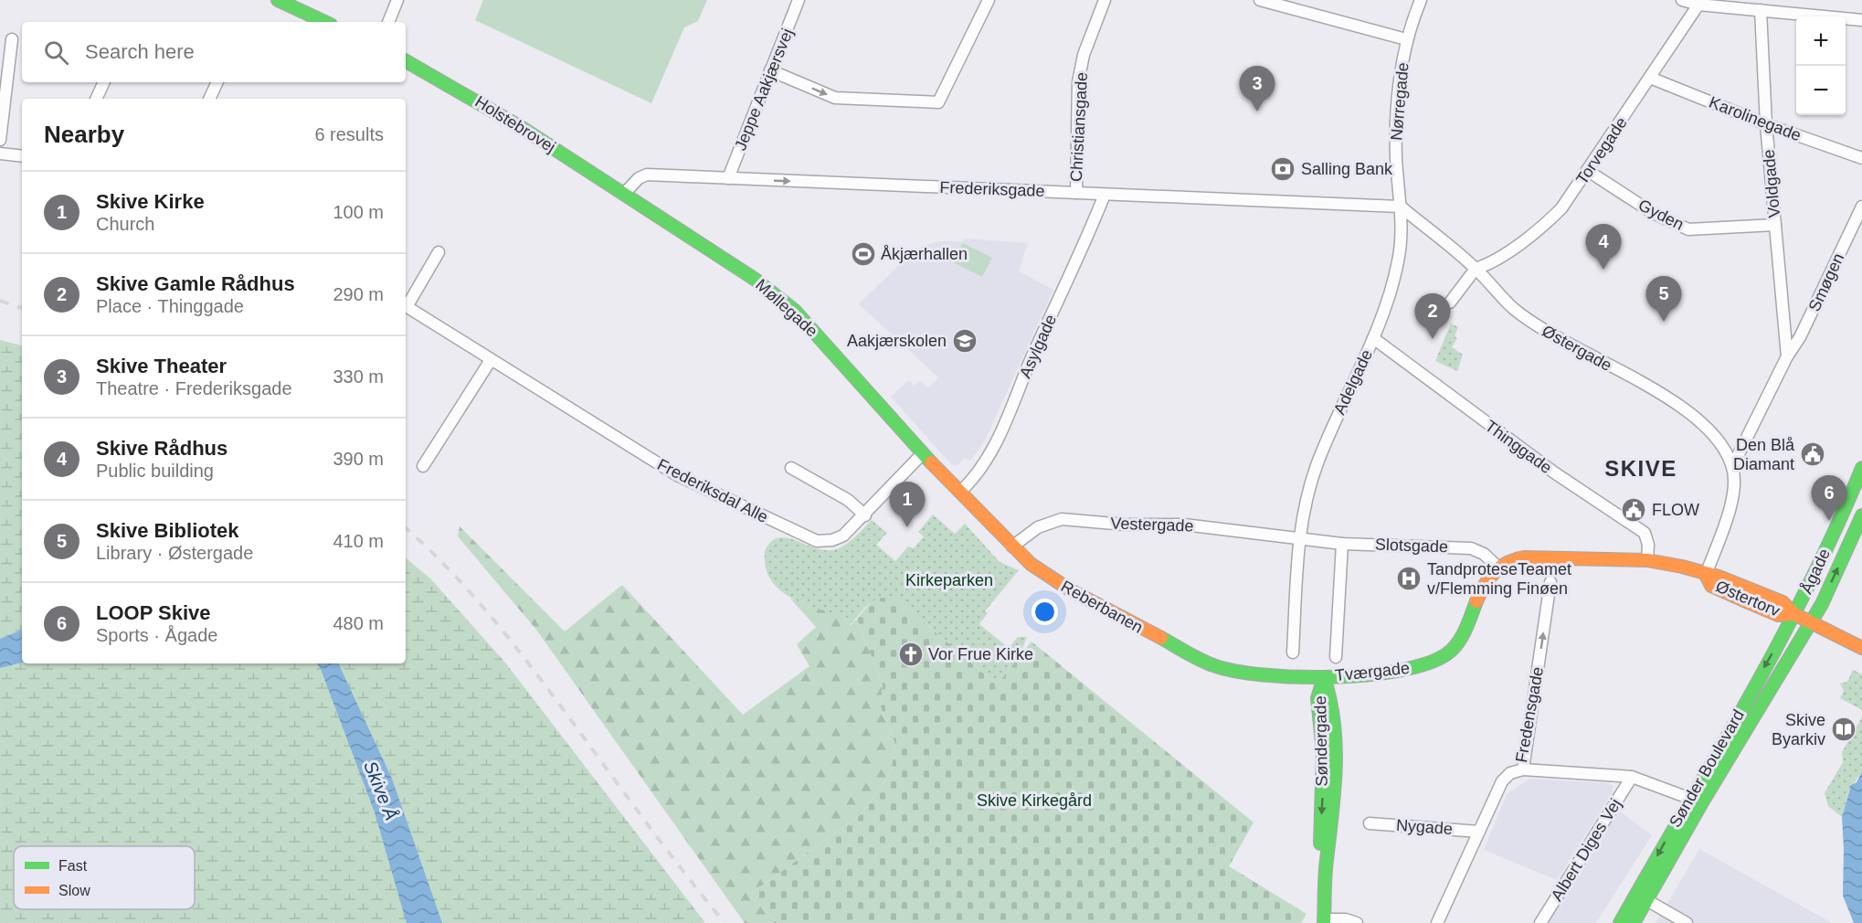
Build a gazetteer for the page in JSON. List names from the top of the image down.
{
  "streets": {
    "street": [
      "Jeppe Aakjærsvej",
      "Nørregade",
      "Karolinegade",
      "Holstebrovej",
      "Christiansgade",
      "Torvegade",
      "Voldgade",
      "Frederiksgade",
      "Gyden",
      "Smøgen",
      "Møllegade",
      "Asylgade",
      "Østergade",
      "Adelgade",
      "Thinggade",
      "Frederiksdal Alle",
      "Vestergade",
      "Slotsgade",
      "Ågade",
      "Østertorv",
      "Reberbanen",
      "Tværgade",
      "Fredensgade",
      "Søndergade",
      "Sønder Boulevard",
      "Nygade",
      "Albert Diges Vej"
    ]
  },
  "crossings": [
    ["Jeppe Aakjærsvej", "Frederiksgade"],
    ["Nørregade", "Frederiksgade"],
    ["Nørregade", "Østergade"],
    ["Nørregade", "Adelgade"],
    ["Karolinegade", "Torvegade"],
    ["Karolinegade", "Voldgade"],
    ["Holstebrovej", "Frederiksgade"],
    ["Holstebrovej", "Møllegade"],
    ["Christiansgade", "Frederiksgade"],
    ["Torvegade", "Gyden"],
    ["Torvegade", "Østergade"],
    ["Voldgade", "Gyden"],
    ["Voldgade", "Smøgen"],
    ["Frederiksgade", "Møllegade"],
    ["Frederiksgade", "Asylgade"],
    ["Frederiksgade", "Østergade"],
    ["Frederiksgade", "Adelgade"],
    ["Smøgen", "Østergade"],
    ["Møllegade", "Frederiksdal Alle"],
    ["Møllegade", "Reberbanen"],
    ["Asylgade", "Reberbanen"],
    ["Østergade", "Adelgade"],
    ["Østergade", "Østertorv"],
    ["Adelgade", "Thinggade"],
    ["Adelgade", "Vestergade"],
    ["Adelgade", "Slotsgade"],
    ["Thinggade", "Østertorv"],
    ["Frederiksdal Alle", "Reberbanen"],
    ["Vestergade", "Slotsgade"],
    ["Vestergade", "Reberbanen"],
    ["Slotsgade", "Tværgade"],
    ["Ågade", "Østertorv"],
    ["Ågade", "Sønder Boulevard"],
    ["Østertorv", "Sønder Boulevard"],
    ["Reberbanen", "Tværgade"],
    ["Reberbanen", "Søndergade"],
    ["Tværgade", "Søndergade"],
    ["Fredensgade", "Nygade"]
  ],
  "one_way": ["Frederiksgade", "Fredensgade"],
  "districts": ["SKIVE"],
  "water": ["Skive Å"],
  "parks": ["Kirkeparken", "Skive Kirkegård"],
  "places": {
    "bank": ["Salling Bank"],
    "sports": ["Åkjærhallen"],
    "school or university": ["Aakjærskolen"],
    "public building": ["Den Blå Diamant", "FLOW"],
    "hospital": ["TandproteseTeamet v/Flemming Finøen"],
    "church": ["Vor Frue Kirke"],
    "library": ["Skive Byarkiv"]
  },
  "legend": ["Fast", "Slow"],
  "page": {
    "map_buttons": ["+", "−"],
    "search": "Search here",
    "pins": [
      "3",
      "4",
      "5",
      "2",
      "6",
      "1"
    ],
    "heading": ["Nearby", "6 results"],
    "list": [
      {
        "mark": "1",
        "name": "Skive Kirke",
        "note": "Church",
        "value": "100 m"
      },
      {
        "mark": "2",
        "name": "Skive Gamle Rådhus",
        "note": "Place · Thinggade",
        "value": "290 m"
      },
      {
        "mark": "3",
        "name": "Skive Theater",
        "note": "Theatre · Frederiksgade",
        "value": "330 m"
      },
      {
        "mark": "4",
        "name": "Skive Rådhus",
        "note": "Public building",
        "value": "390 m"
      },
      {
        "mark": "5",
        "name": "Skive Bibliotek",
        "note": "Library · Østergade",
        "value": "410 m"
      },
      {
        "mark": "6",
        "name": "LOOP Skive",
        "note": "Sports · Ågade",
        "value": "480 m"
      }
    ]
  }
}
